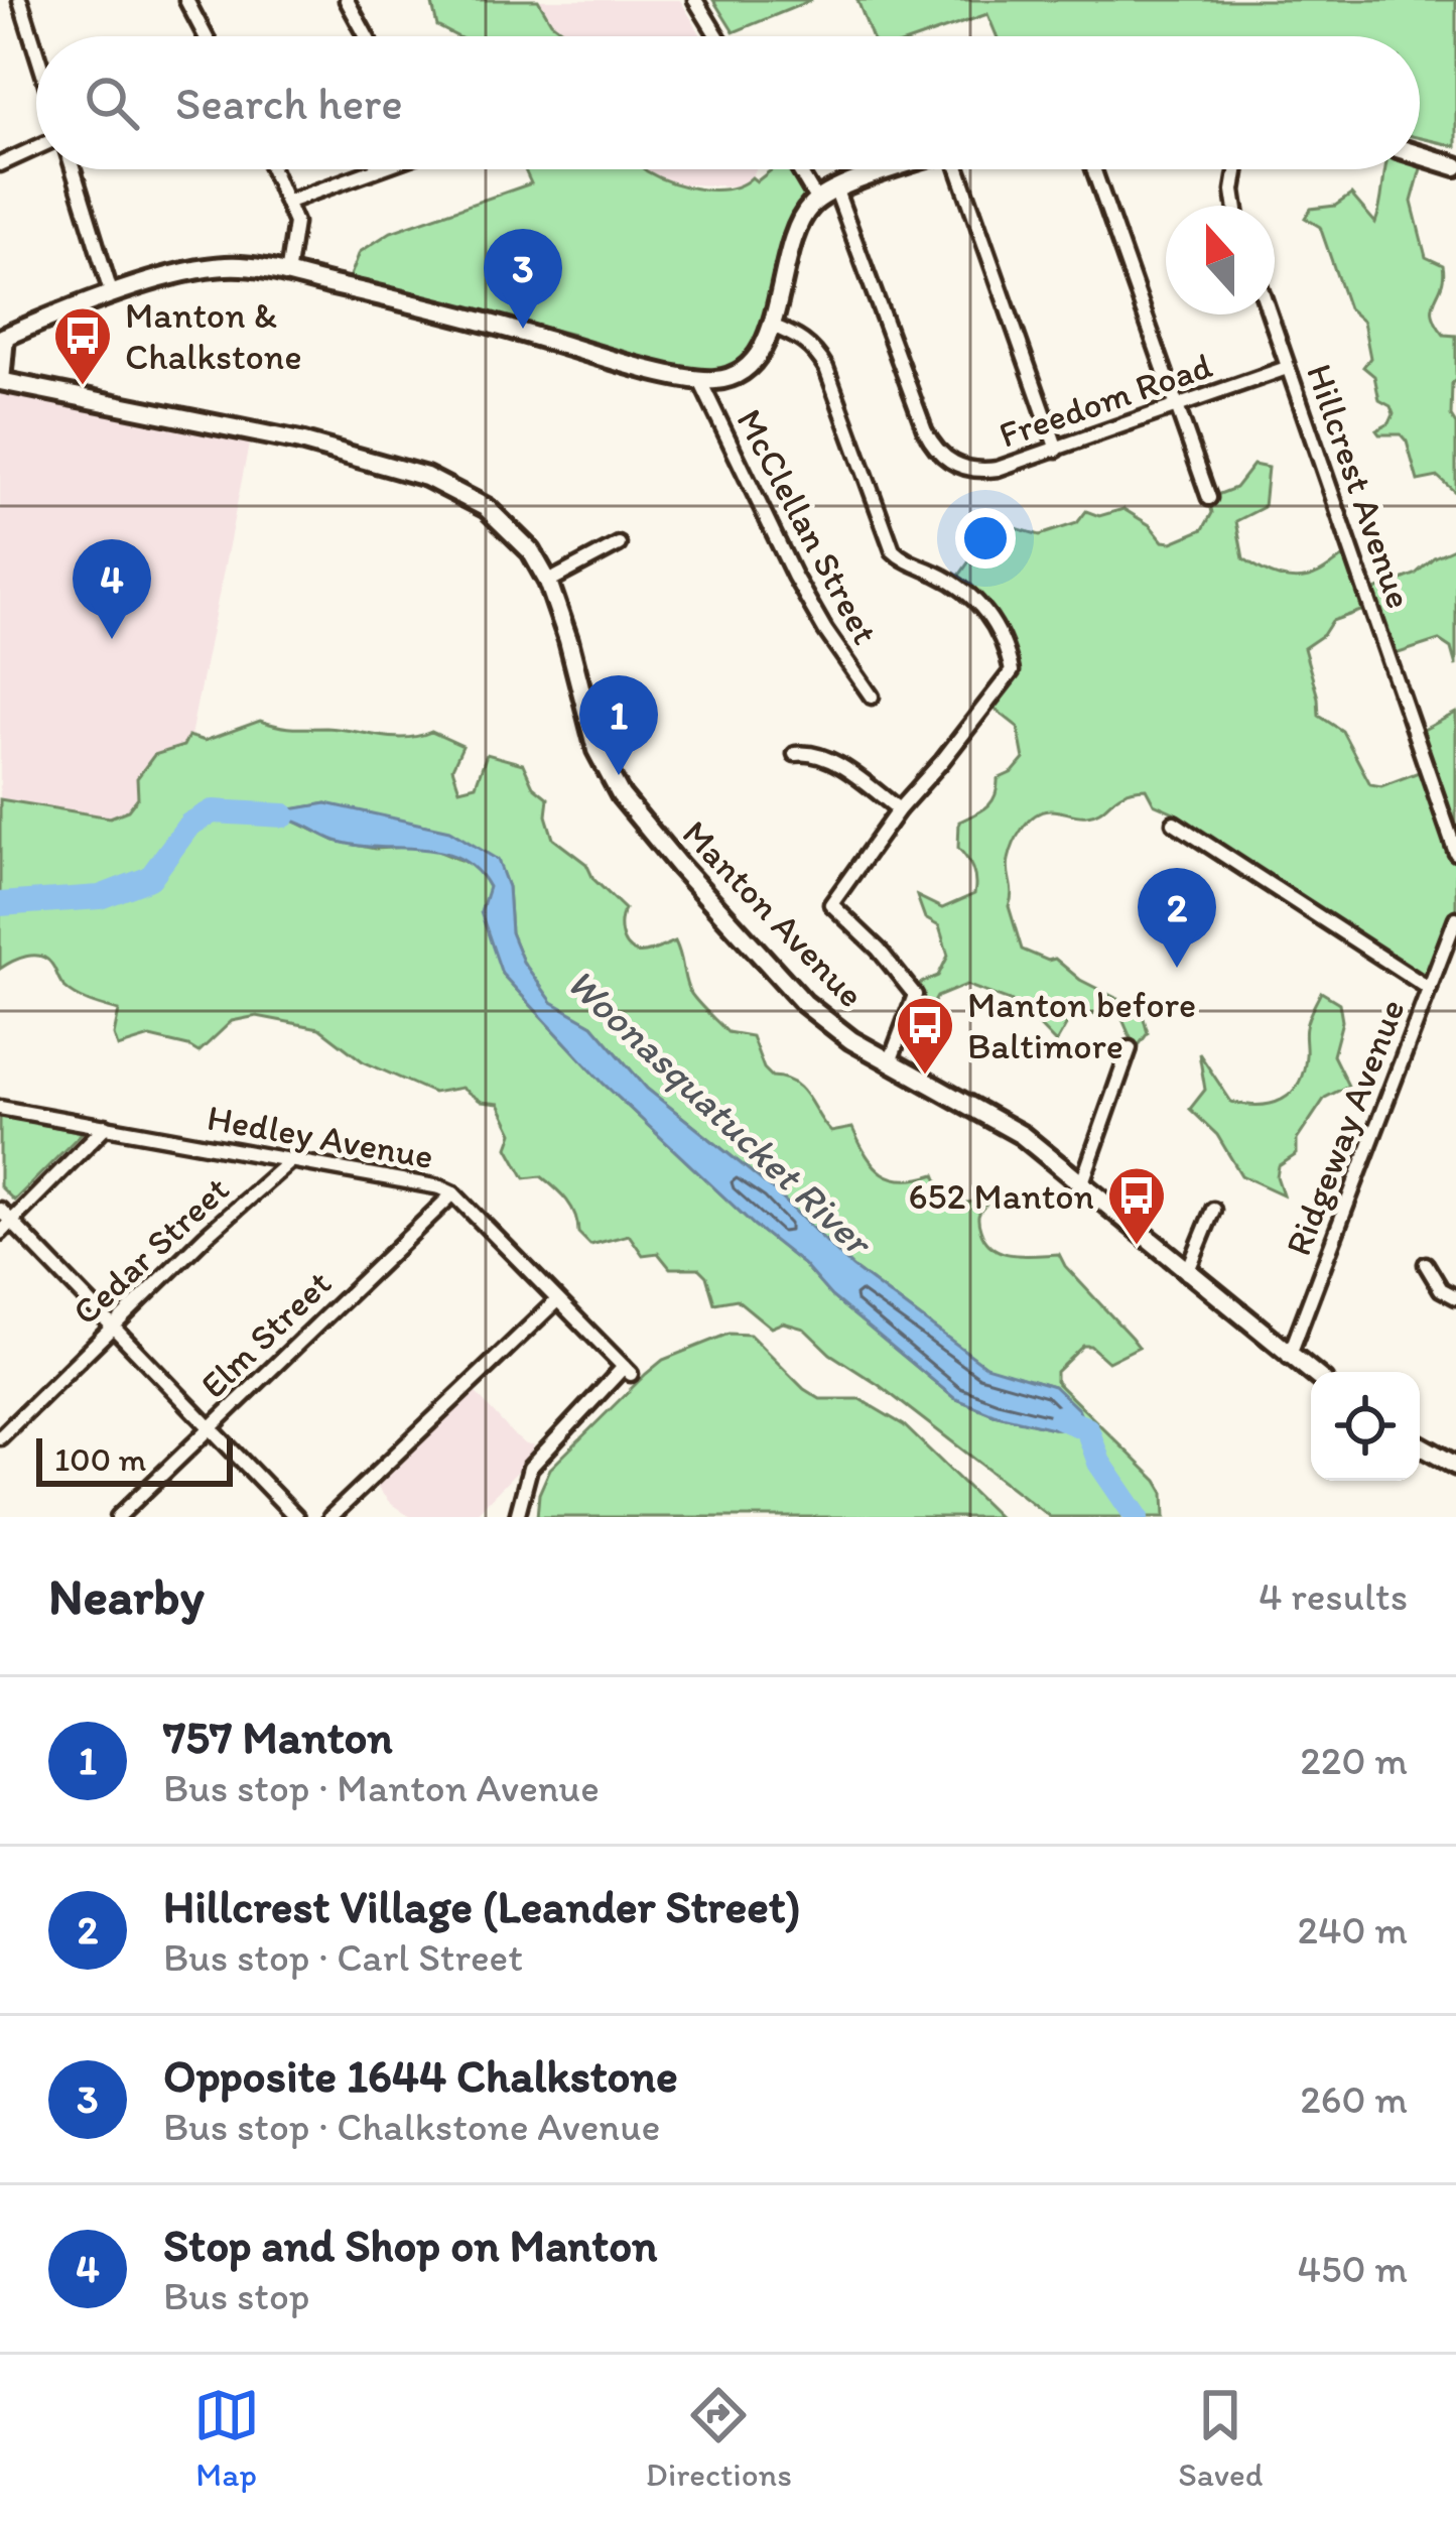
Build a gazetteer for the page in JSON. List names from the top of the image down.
{
  "streets": {
    "main road": ["Manton Avenue"],
    "street": [
      "Freedom Road",
      "Hillcrest Avenue",
      "McClellan Street",
      "Ridgeway Avenue",
      "Hedley Avenue",
      "Cedar Street",
      "Elm Street"
    ]
  },
  "crossings": [
    ["Freedom Road", "Hillcrest Avenue"],
    ["Manton Avenue", "Ridgeway Avenue"],
    ["Hedley Avenue", "Cedar Street"],
    ["Hedley Avenue", "Elm Street"]
  ],
  "water": ["Woonasquatucket River"],
  "places": {
    "bus stop": ["Manton & Chalkstone", "Manton before Baltimore", "652 Manton"]
  },
  "scale_bar": "100 m",
  "north": "top",
  "page": {
    "search": "Search here",
    "pins": [
      "3",
      "4",
      "1",
      "2"
    ],
    "scale": "100 m",
    "heading": ["Nearby", "4 results"],
    "list": [
      {
        "mark": "1",
        "name": "757 Manton",
        "note": "Bus stop · Manton Avenue",
        "value": "220 m"
      },
      {
        "mark": "2",
        "name": "Hillcrest Village (Leander Street)",
        "note": "Bus stop · Carl Street",
        "value": "240 m"
      },
      {
        "mark": "3",
        "name": "Opposite 1644 Chalkstone",
        "note": "Bus stop · Chalkstone Avenue",
        "value": "260 m"
      },
      {
        "mark": "4",
        "name": "Stop and Shop on Manton",
        "note": "Bus stop",
        "value": "450 m"
      }
    ],
    "nav": ["Map", "Directions", "Saved"]
  }
}
